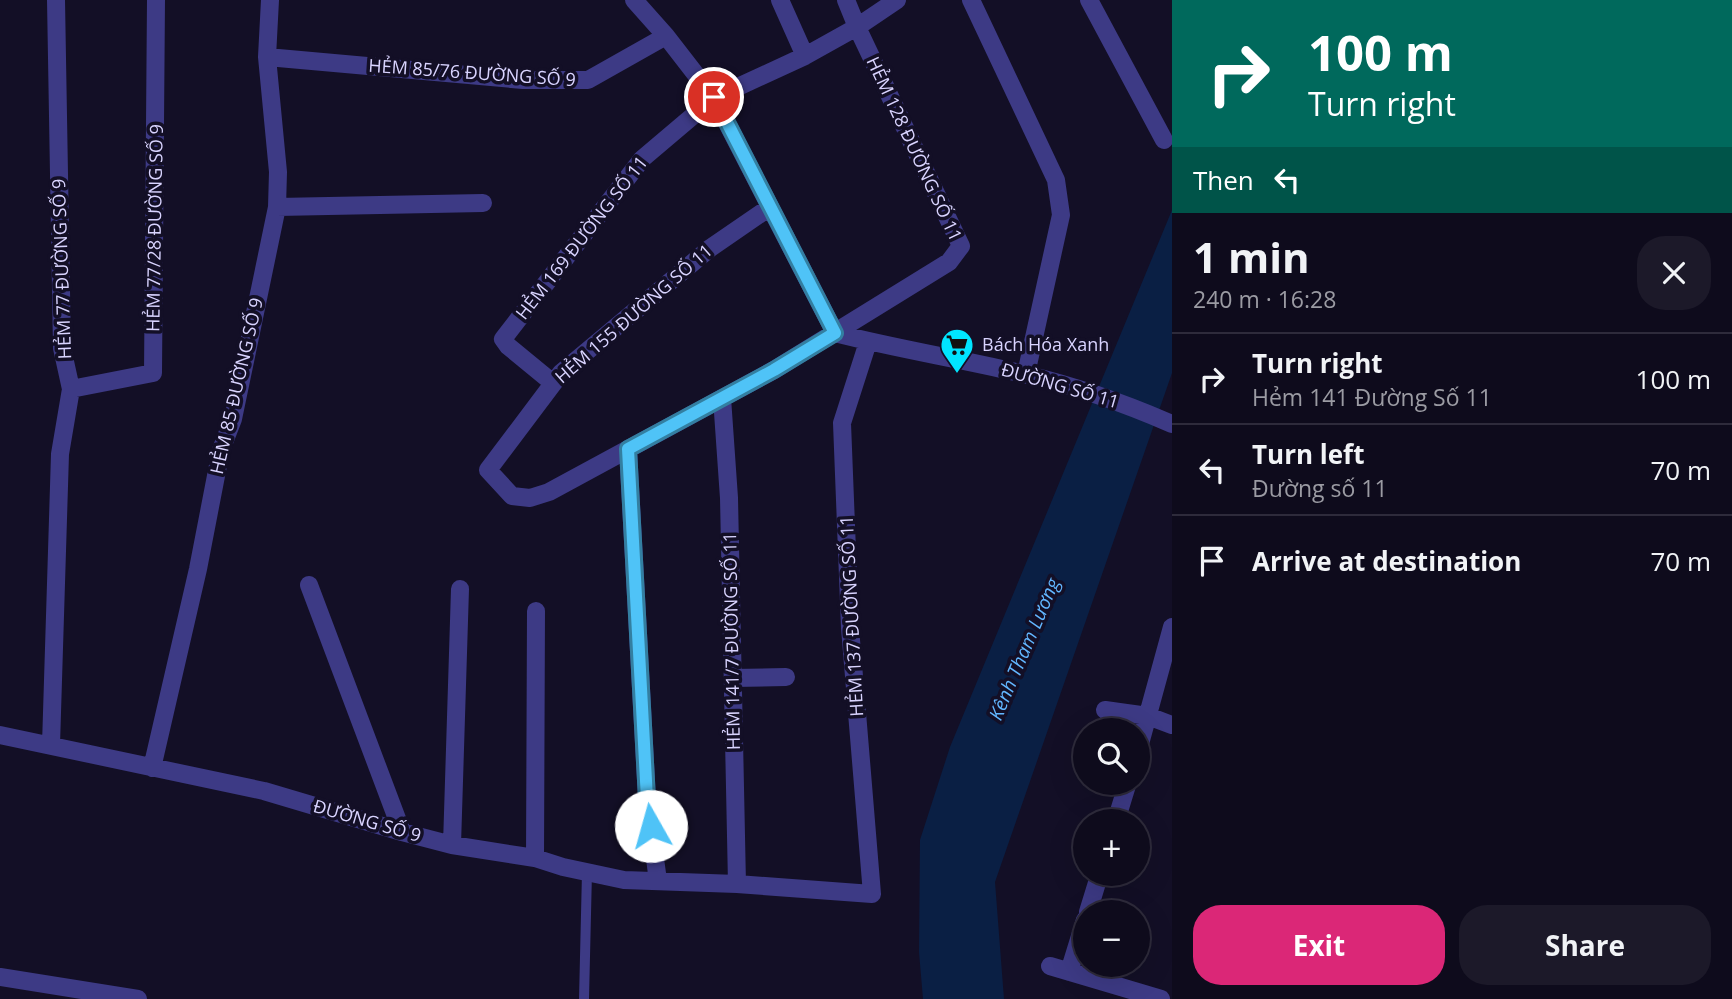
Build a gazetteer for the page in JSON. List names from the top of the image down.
{
  "streets": {
    "street": [
      "HẺM 85/76 ĐƯỜNG SỐ 9",
      "HẺM 128 ĐƯỜNG SỐ 11",
      "HẺM 77/28 ĐƯỜNG SỐ 9",
      "HẺM 169 ĐƯỜNG SỐ 11",
      "HẺM 77 ĐƯỜNG SỐ 9",
      "HẺM 155 ĐƯỜNG SỐ 11",
      "HẺM 85 ĐƯỜNG SỐ 9",
      "ĐƯỜNG SỐ 11",
      "HẺM 137 ĐƯỜNG SỐ 11",
      "HẺM 141/7 ĐƯỜNG SỐ 11",
      "ĐƯỜNG SỐ 9"
    ]
  },
  "crossings": [
    ["HẺM 85/76 ĐƯỜNG SỐ 9", "HẺM 85 ĐƯỜNG SỐ 9"],
    ["HẺM 128 ĐƯỜNG SỐ 11", "ĐƯỜNG SỐ 11"],
    ["HẺM 77/28 ĐƯỜNG SỐ 9", "HẺM 77 ĐƯỜNG SỐ 9"],
    ["HẺM 169 ĐƯỜNG SỐ 11", "HẺM 155 ĐƯỜNG SỐ 11"],
    ["HẺM 77 ĐƯỜNG SỐ 9", "ĐƯỜNG SỐ 9"],
    ["HẺM 85 ĐƯỜNG SỐ 9", "ĐƯỜNG SỐ 9"],
    ["ĐƯỜNG SỐ 11", "HẺM 137 ĐƯỜNG SỐ 11"],
    ["HẺM 137 ĐƯỜNG SỐ 11", "ĐƯỜNG SỐ 9"],
    ["HẺM 141/7 ĐƯỜNG SỐ 11", "ĐƯỜNG SỐ 9"]
  ],
  "water": ["Kênh Tham Lương"],
  "places": {
    "supermarket": ["Bách Hóa Xanh"]
  },
  "page": {
    "turn": ["100 m", "Turn right"],
    "then": "Then",
    "heading": ["1 min", "240 m · 16:28"],
    "list": [
      {
        "name": "Turn right",
        "note": "Hẻm 141 Đường Số 11",
        "value": "100 m"
      },
      {
        "name": "Turn left",
        "note": "Đường số 11",
        "value": "70 m"
      },
      {
        "name": "Arrive at destination",
        "value": "70 m"
      }
    ],
    "map_buttons": ["+", "−"],
    "buttons": ["Exit", "Share"]
  }
}
